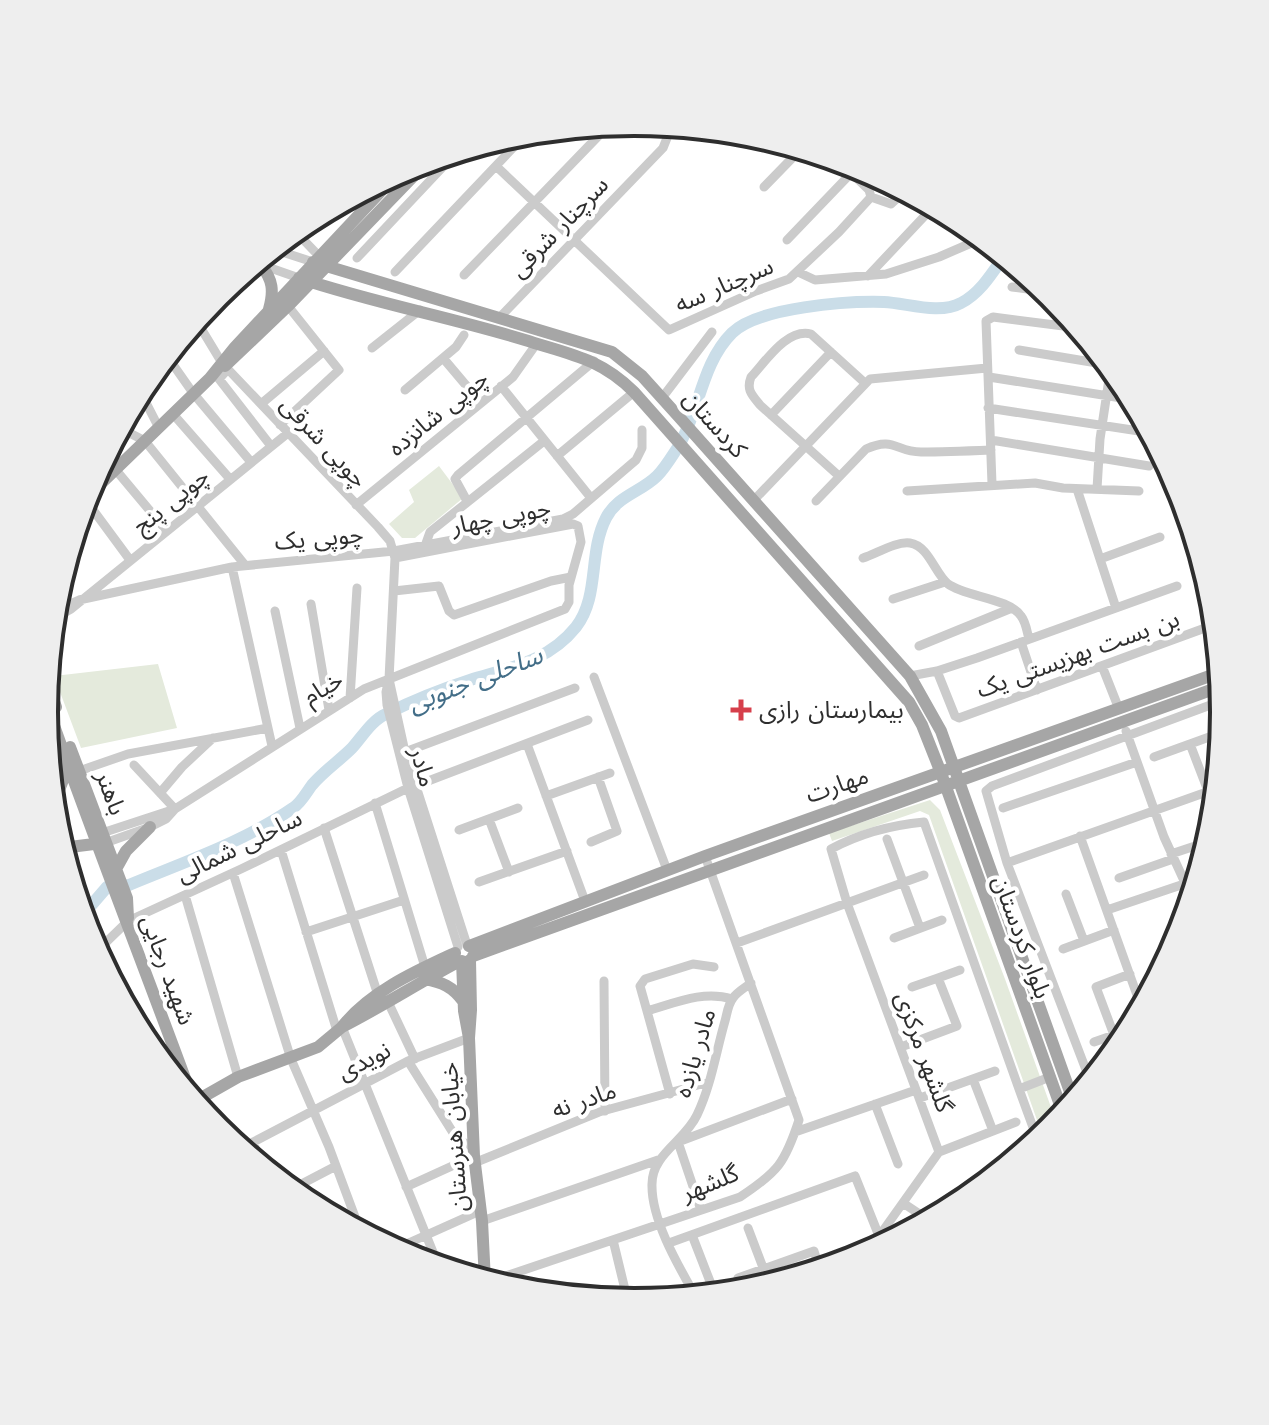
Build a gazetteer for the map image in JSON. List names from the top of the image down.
{
  "streets": {
    "main road": [
      "کردستان",
      "مهارت",
      "باهنر",
      "بلوار کردستان",
      "شهید رجایی",
      "خیابان هنرستان"
    ],
    "street": [
      "سرچنار شرقی",
      "سرچنار سه",
      "چوپی شانزده",
      "چوپی شرقی",
      "چوپی پنج",
      "چوپی چهار",
      "چوپی یک",
      "بن بست بهزیستی یک",
      "خیام",
      "مادر",
      "ساحلی شمالی",
      "گلشهر مرکزی",
      "مادر یازده",
      "نویدی",
      "مادر نه",
      "گلشهر"
    ]
  },
  "crossings": [
    ["سرچنار شرقی", "سرچنار سه"],
    ["سرچنار شرقی", "کردستان"],
    ["چوپی شانزده", "کردستان"],
    ["چوپی شانزده", "چوپی شرقی"],
    ["کردستان", "مهارت"],
    ["کردستان", "بلوار کردستان"],
    ["چوپی شرقی", "چوپی پنج"],
    ["چوپی شرقی", "چوپی چهار"],
    ["چوپی شرقی", "چوپی یک"],
    ["چوپی پنج", "چوپی یک"],
    ["چوپی چهار", "چوپی یک"],
    ["چوپی چهار", "خیام"],
    ["چوپی چهار", "مادر"],
    ["خیام", "مادر"],
    ["خیام", "باهنر"],
    ["مادر", "مهارت"],
    ["مادر", "ساحلی شمالی"],
    ["مادر", "خیابان هنرستان"],
    ["مهارت", "بلوار کردستان"],
    ["مهارت", "خیابان هنرستان"],
    ["باهنر", "شهید رجایی"],
    ["ساحلی شمالی", "شهید رجایی"],
    ["مادر یازده", "مادر نه"],
    ["نویدی", "مادر نه"],
    ["نویدی", "خیابان هنرستان"],
    ["مادر نه", "خیابان هنرستان"]
  ],
  "water": ["ساحلی جنوبی"],
  "places": {
    "health": ["بیمارستان رازی"]
  }
}
